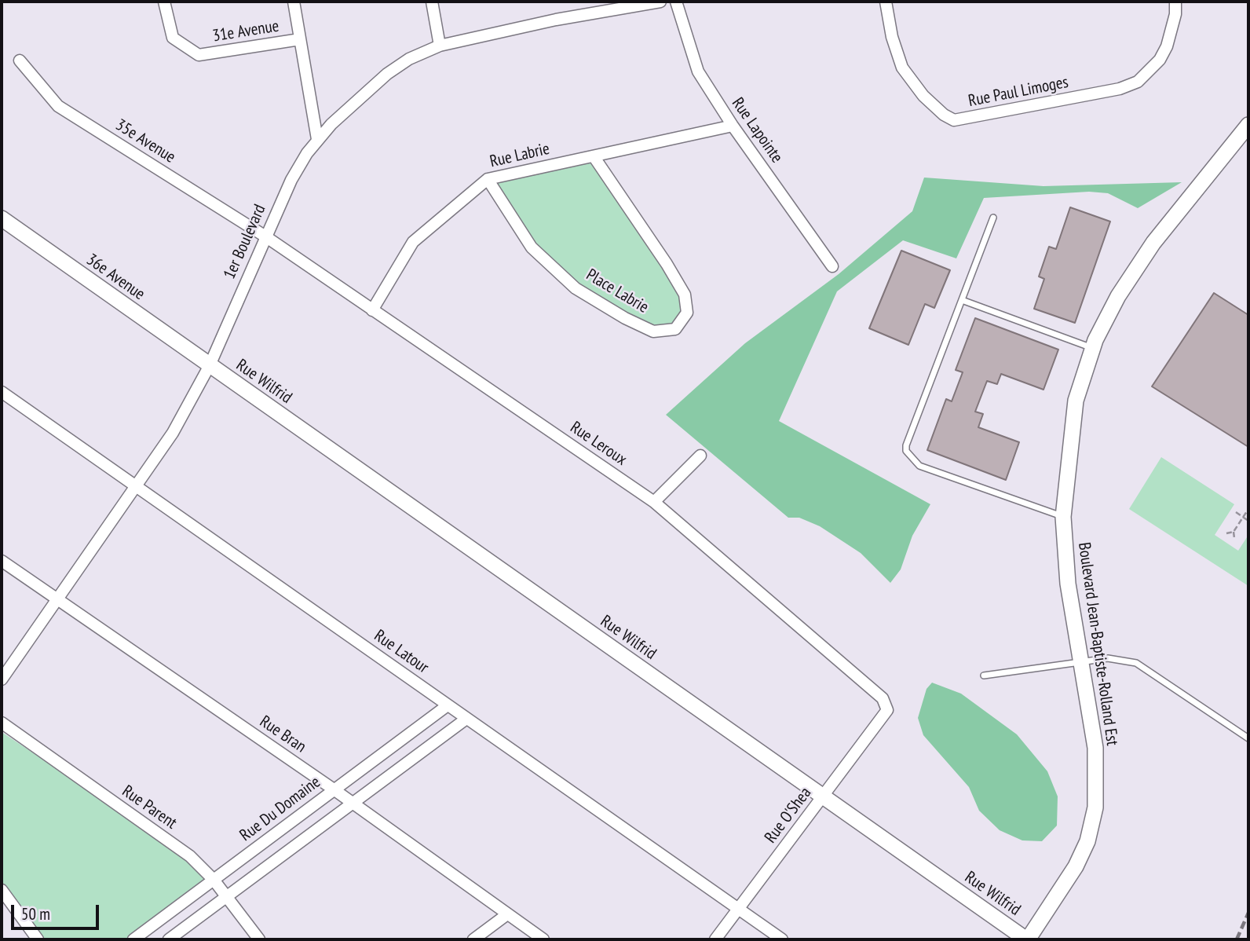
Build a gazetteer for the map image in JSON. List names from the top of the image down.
{
  "streets": {
    "street": [
      "31e Avenue",
      "Rue Paul Limoges",
      "Rue Lapointe",
      "35e Avenue",
      "Rue Labrie",
      "1er Boulevard",
      "36e Avenue",
      "Place Labrie",
      "Rue Wilfrid",
      "Rue Leroux",
      "Boulevard Jean-Baptiste-Rolland Est",
      "Rue Latour",
      "Rue Bran",
      "Rue Parent",
      "Rue Du Domaine",
      "Rue O'Shea"
    ]
  },
  "crossings": [
    ["31e Avenue", "1er Boulevard"],
    ["Rue Lapointe", "Rue Labrie"],
    ["35e Avenue", "1er Boulevard"],
    ["35e Avenue", "Rue Leroux"],
    ["Rue Labrie", "Place Labrie"],
    ["Rue Labrie", "Rue Leroux"],
    ["1er Boulevard", "36e Avenue"],
    ["1er Boulevard", "Rue Wilfrid"],
    ["1er Boulevard", "Rue Leroux"],
    ["1er Boulevard", "Rue Latour"],
    ["1er Boulevard", "Rue Bran"],
    ["36e Avenue", "Rue Wilfrid"],
    ["Rue Wilfrid", "Boulevard Jean-Baptiste-Rolland Est"],
    ["Rue Wilfrid", "Rue O'Shea"],
    ["Rue Leroux", "Rue O'Shea"],
    ["Rue Latour", "Rue Du Domaine"],
    ["Rue Latour", "Rue O'Shea"],
    ["Rue Bran", "Rue Du Domaine"],
    ["Rue Parent", "Rue Du Domaine"]
  ],
  "scale_bar": "50 m"
}
